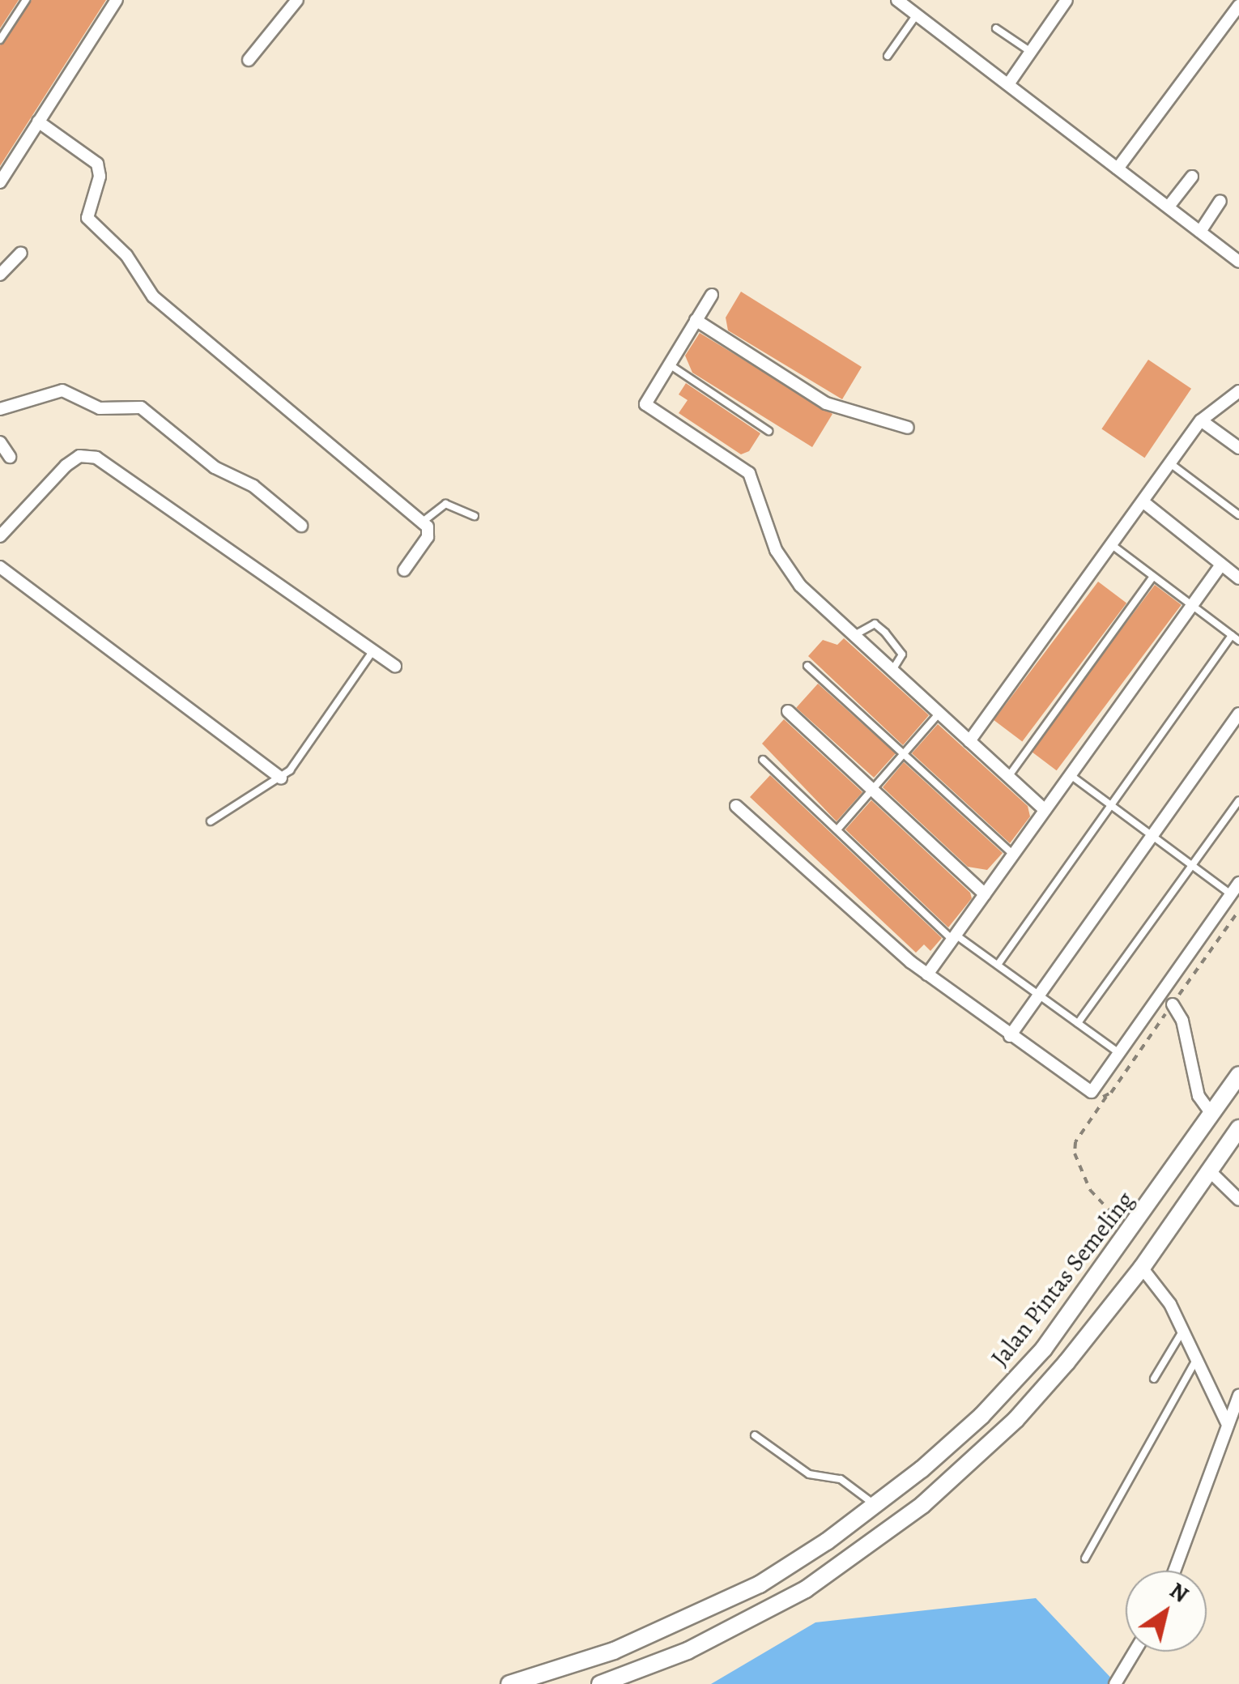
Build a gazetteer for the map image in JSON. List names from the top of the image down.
{
  "streets": {
    "main road": ["Jalan Pintas Semeling"]
  },
  "north": "top right"
}
